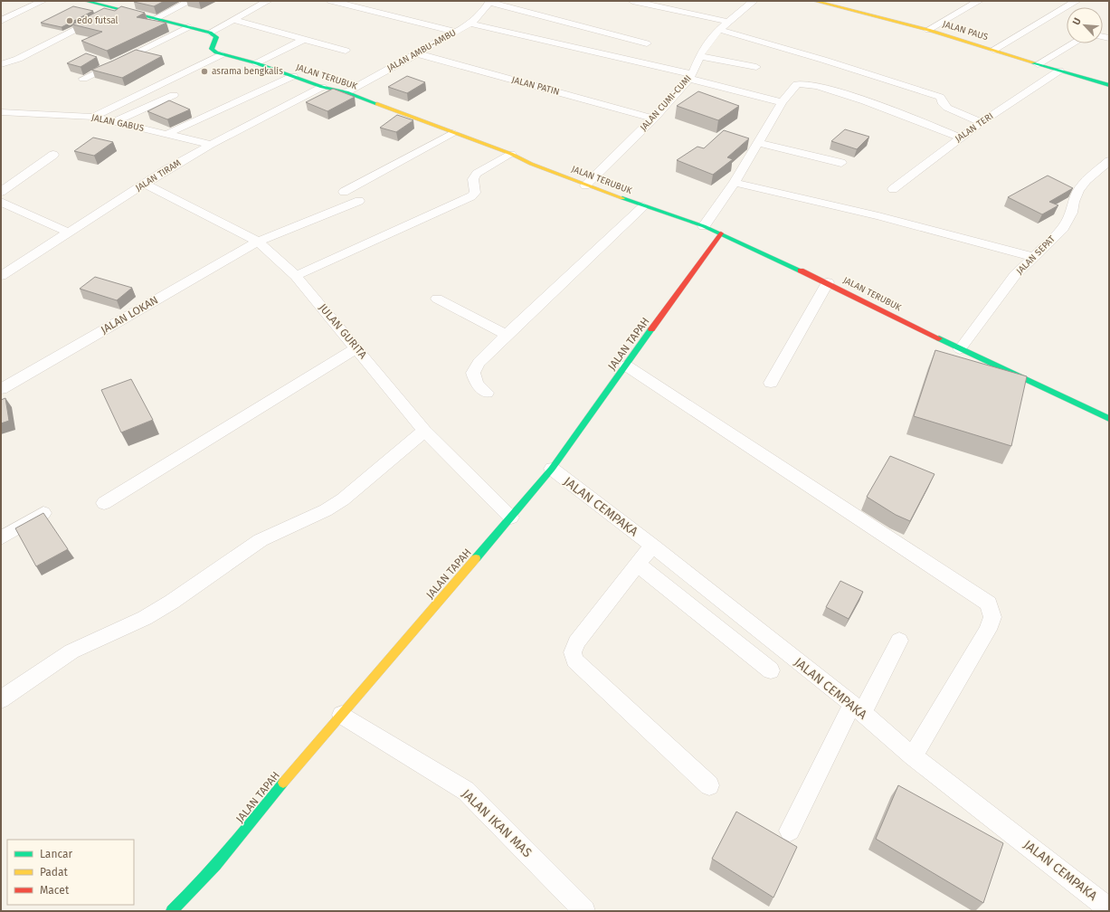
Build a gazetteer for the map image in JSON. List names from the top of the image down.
{
  "streets": {
    "street": [
      "JALAN PAUS",
      "JALAN AMBU-AMBU",
      "JALAN TERUBUK",
      "JALAN PATIN",
      "JALAN CUMI-CUMI",
      "JALAN GABUS",
      "JALAN TERI",
      "JALAN TIRAM",
      "JALAN SEPAT",
      "JALAN LOKAN",
      "JULAN GURITA",
      "JALAN TAPAH",
      "JALAN CEMPAKA",
      "JALAN IKAN MAS"
    ]
  },
  "crossings": [
    ["JALAN PAUS", "JALAN TERI"],
    ["JALAN AMBU-AMBU", "JALAN TERUBUK"],
    ["JALAN AMBU-AMBU", "JALAN PATIN"],
    ["JALAN TERUBUK", "JALAN CUMI-CUMI"],
    ["JALAN TERUBUK", "JALAN TIRAM"],
    ["JALAN TERUBUK", "JALAN SEPAT"],
    ["JALAN TERUBUK", "JALAN LOKAN"],
    ["JALAN TERUBUK", "JALAN TAPAH"],
    ["JALAN PATIN", "JALAN CUMI-CUMI"],
    ["JALAN GABUS", "JALAN TIRAM"],
    ["JALAN TIRAM", "JULAN GURITA"],
    ["JALAN LOKAN", "JULAN GURITA"],
    ["JULAN GURITA", "JALAN TAPAH"],
    ["JALAN TAPAH", "JALAN CEMPAKA"],
    ["JALAN TAPAH", "JALAN IKAN MAS"]
  ],
  "places": ["edo futsal", "asrama bengkalis"],
  "legend": ["Lancar", "Padat", "Macet"],
  "north": "top left"
}
